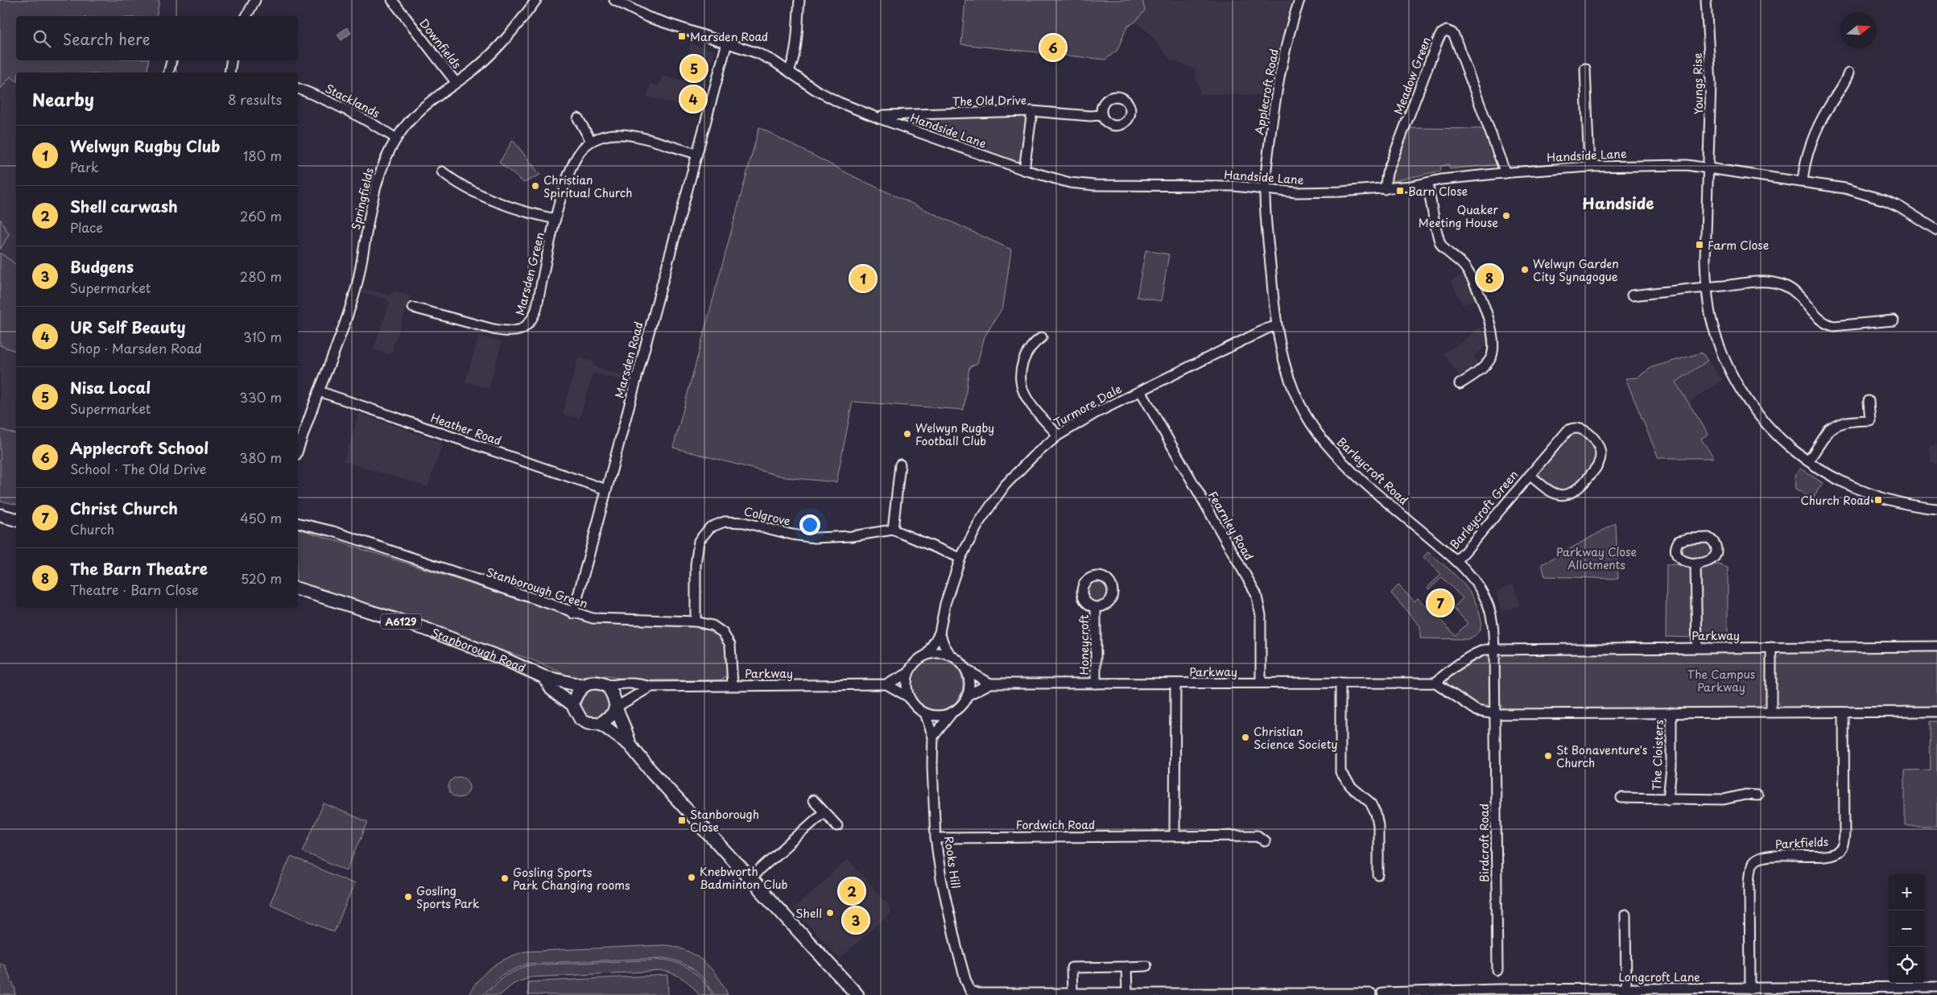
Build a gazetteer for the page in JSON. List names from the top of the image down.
{
  "streets": {
    "main road": ["A6129", "Stanborough Road"],
    "street": [
      "Downfields",
      "Meadow Green",
      "Youngs Rise",
      "Applecroft Road",
      "Stacklands",
      "The Old Drive",
      "Handside Lane",
      "Springfields",
      "Marsden Green",
      "Marsden Road",
      "Turmore Dale",
      "Heather Road",
      "Barleycroft Road",
      "Barleycroft Green",
      "Colgrove",
      "Fearnley Road",
      "Stanborough Green",
      "Parkway",
      "Honeycroft",
      "The Cloisters",
      "Fordwich Road",
      "Birdcroft Road",
      "Parkfields",
      "Rooks Hill",
      "Longcroft Lane"
    ]
  },
  "crossings": [
    ["Downfields", "Springfields"],
    ["Meadow Green", "Handside Lane"],
    ["Youngs Rise", "Handside Lane"],
    ["Applecroft Road", "Handside Lane"],
    ["Applecroft Road", "Barleycroft Road"],
    ["Stacklands", "Springfields"],
    ["The Old Drive", "Handside Lane"],
    ["Handside Lane", "Marsden Road"],
    ["Handside Lane", "Barleycroft Road"],
    ["Springfields", "Heather Road"],
    ["Marsden Road", "Heather Road"],
    ["Marsden Road", "Stanborough Green"],
    ["Turmore Dale", "Barleycroft Road"],
    ["Turmore Dale", "Fearnley Road"],
    ["Turmore Dale", "Parkway"],
    ["Turmore Dale", "Rooks Hill"],
    ["Barleycroft Road", "Barleycroft Green"],
    ["Barleycroft Road", "Parkway"],
    ["Colgrove", "Stanborough Green"],
    ["Fearnley Road", "Parkway"],
    ["Stanborough Green", "Parkway"],
    ["Parkway", "Honeycroft"],
    ["Parkway", "Stanborough Road"],
    ["Parkway", "Rooks Hill"],
    ["Fordwich Road", "Rooks Hill"],
    ["Parkfields", "Longcroft Lane"]
  ],
  "districts": ["Handside"],
  "parks": ["Parkway Close Allotments", "The Campus Parkway"],
  "places": {
    "transit": [
      "Marsden Road",
      "Barn Close",
      "Farm Close",
      "Church Road",
      "Stanborough Close"
    ],
    "other": [
      "Christian Spiritual Church",
      "Quaker Meeting House",
      "Welwyn Garden City Synagogue",
      "Welwyn Rugby Football Club",
      "Christian Science Society",
      "St Bonaventure's Church",
      "Knebworth Badminton Club",
      "Gosling Sports Park Changing rooms",
      "Gosling Sports Park",
      "Shell"
    ]
  },
  "north": "right",
  "page": {
    "search": "Search here",
    "pins": [
      "6",
      "5",
      "4",
      "8",
      "1",
      "7",
      "2",
      "3"
    ],
    "heading": ["Nearby", "8 results"],
    "list": [
      {
        "mark": "1",
        "name": "Welwyn Rugby Club",
        "note": "Park",
        "value": "180 m"
      },
      {
        "mark": "2",
        "name": "Shell carwash",
        "note": "Place",
        "value": "260 m"
      },
      {
        "mark": "3",
        "name": "Budgens",
        "note": "Supermarket",
        "value": "280 m"
      },
      {
        "mark": "4",
        "name": "UR Self Beauty",
        "note": "Shop · Marsden Road",
        "value": "310 m"
      },
      {
        "mark": "5",
        "name": "Nisa Local",
        "note": "Supermarket",
        "value": "330 m"
      },
      {
        "mark": "6",
        "name": "Applecroft School",
        "note": "School · The Old Drive",
        "value": "380 m"
      },
      {
        "mark": "7",
        "name": "Christ Church",
        "note": "Church",
        "value": "450 m"
      },
      {
        "mark": "8",
        "name": "The Barn Theatre",
        "note": "Theatre · Barn Close",
        "value": "520 m"
      }
    ],
    "map_buttons": ["+", "−"]
  }
}
